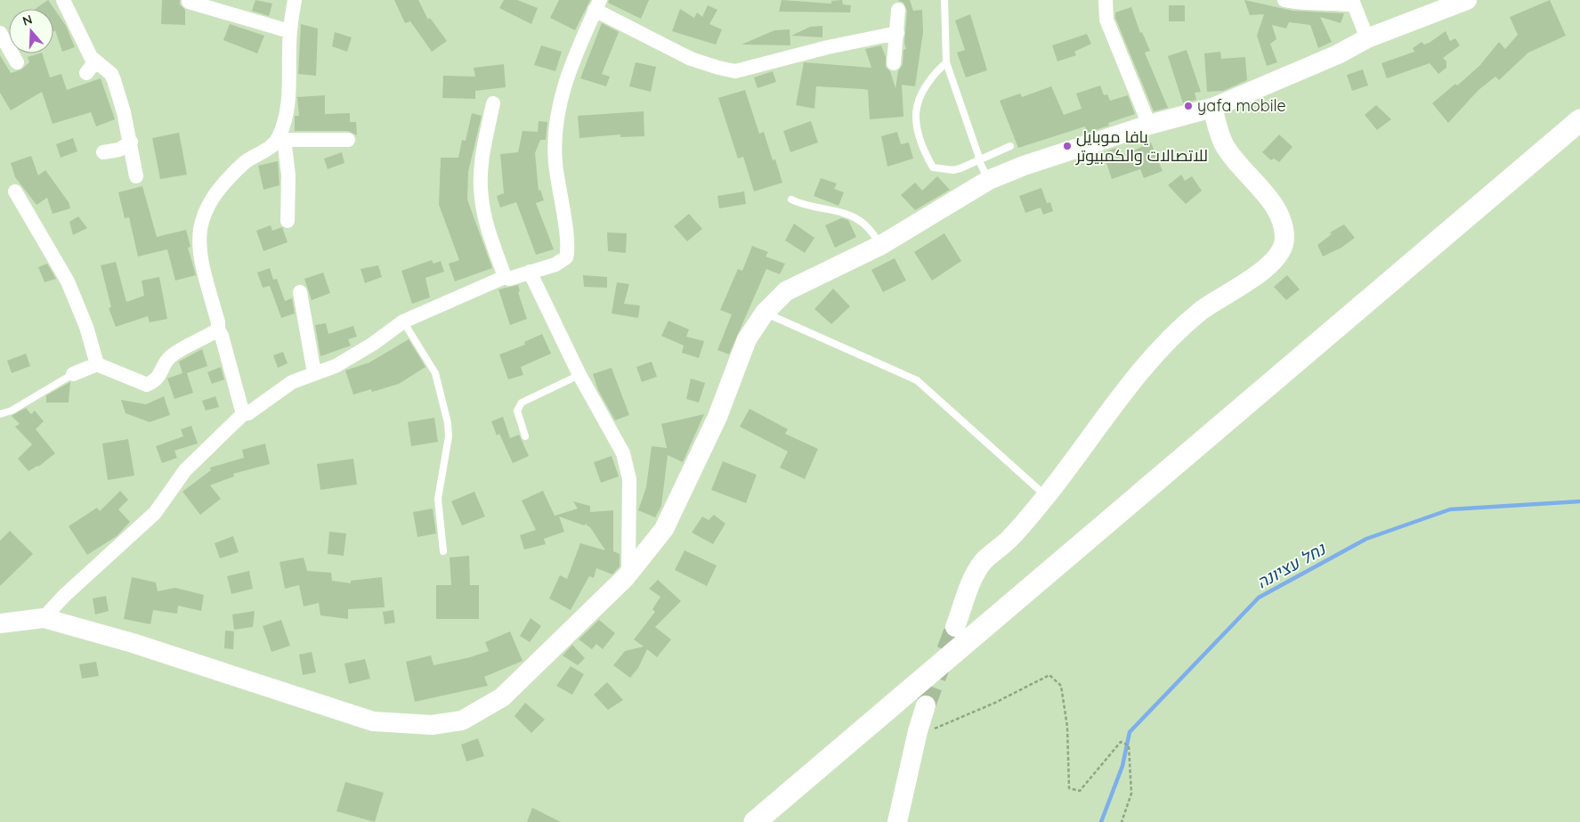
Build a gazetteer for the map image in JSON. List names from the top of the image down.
{
  "water": ["נחל עציונה"],
  "places": ["yafa mobile", "يافا موبايل للاتصالات والكمبيوتر"],
  "north": "top"
}
